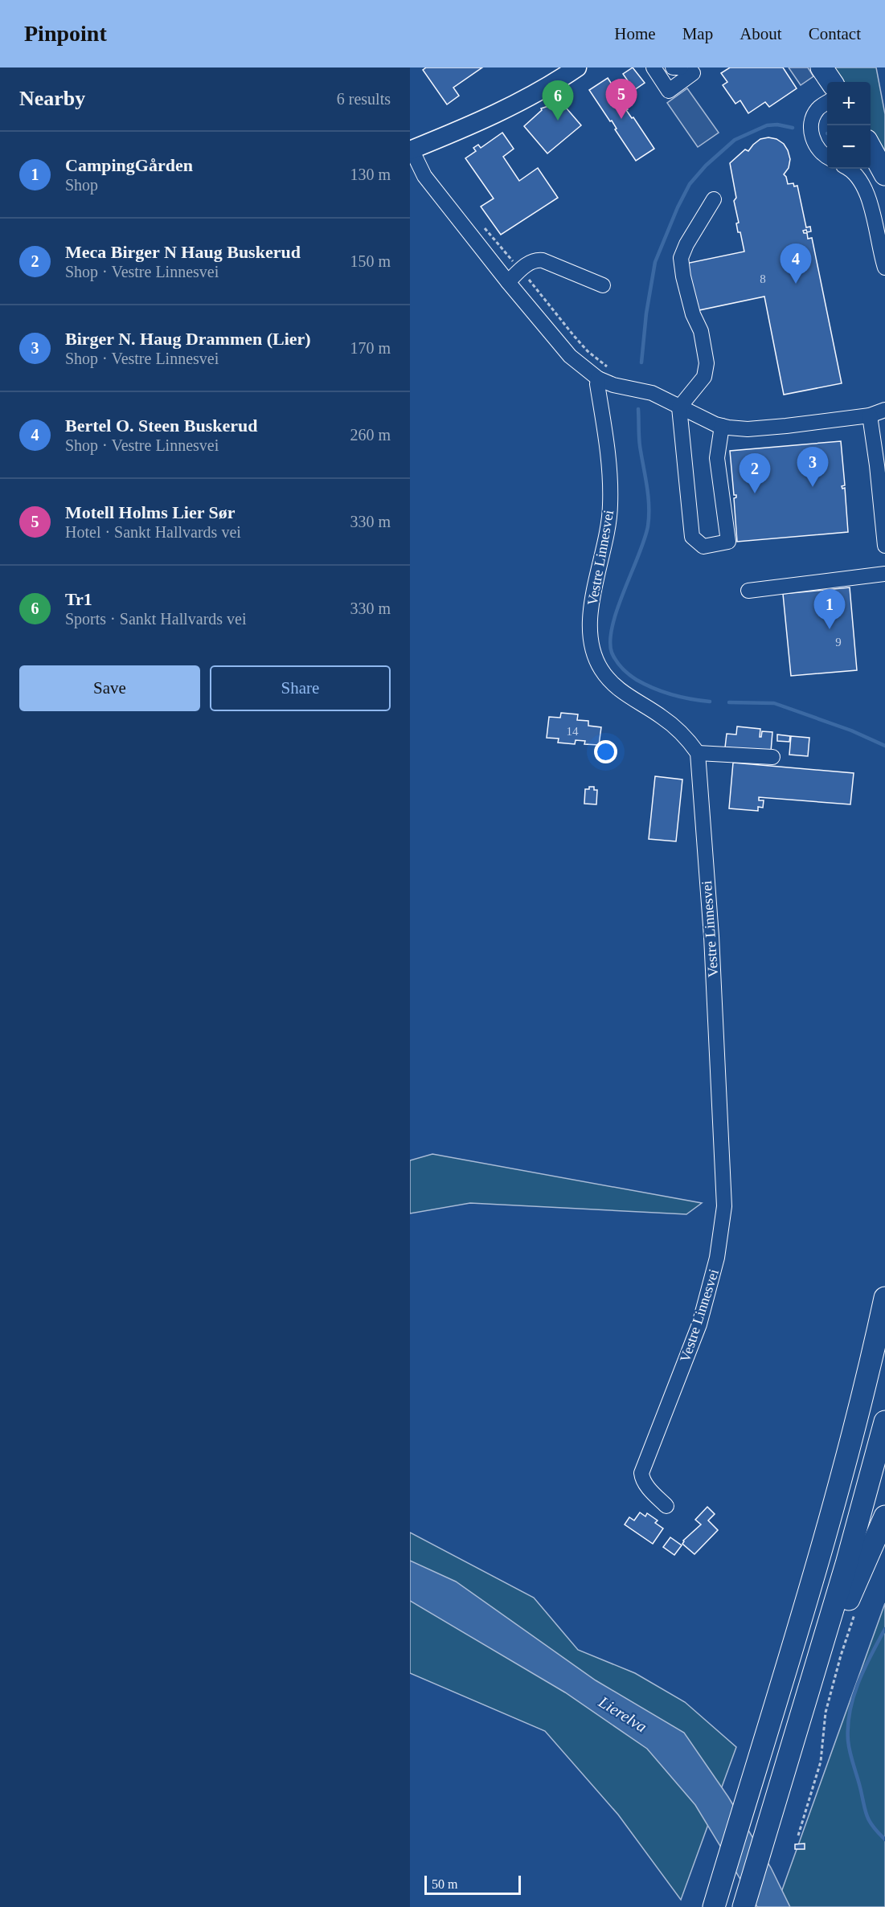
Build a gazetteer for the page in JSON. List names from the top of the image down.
{
  "streets": {
    "street": ["Vestre Linnesvei"]
  },
  "water": ["Lierelva"],
  "house_numbers": ["8", "9", "14"],
  "scale_bar": "50 m",
  "page": {
    "header": "Pinpoint",
    "nav": [
      "Home",
      "Map",
      "About",
      "Contact"
    ],
    "heading": ["Nearby", "6 results"],
    "pins": [
      "5",
      "6",
      "4",
      "3",
      "2",
      "1"
    ],
    "map_buttons": ["+", "−"],
    "list": [
      {
        "mark": "1",
        "name": "CampingGården",
        "note": "Shop",
        "value": "130 m"
      },
      {
        "mark": "2",
        "name": "Meca Birger N Haug Buskerud",
        "note": "Shop · Vestre Linnesvei",
        "value": "150 m"
      },
      {
        "mark": "3",
        "name": "Birger N. Haug Drammen (Lier)",
        "note": "Shop · Vestre Linnesvei",
        "value": "170 m"
      },
      {
        "mark": "4",
        "name": "Bertel O. Steen Buskerud",
        "note": "Shop · Vestre Linnesvei",
        "value": "260 m"
      },
      {
        "mark": "5",
        "name": "Motell Holms Lier Sør",
        "note": "Hotel · Sankt Hallvards vei",
        "value": "330 m"
      },
      {
        "mark": "6",
        "name": "Tr1",
        "note": "Sports · Sankt Hallvards vei",
        "value": "330 m"
      }
    ],
    "buttons": ["Save", "Share"],
    "scale": "50 m"
  }
}
